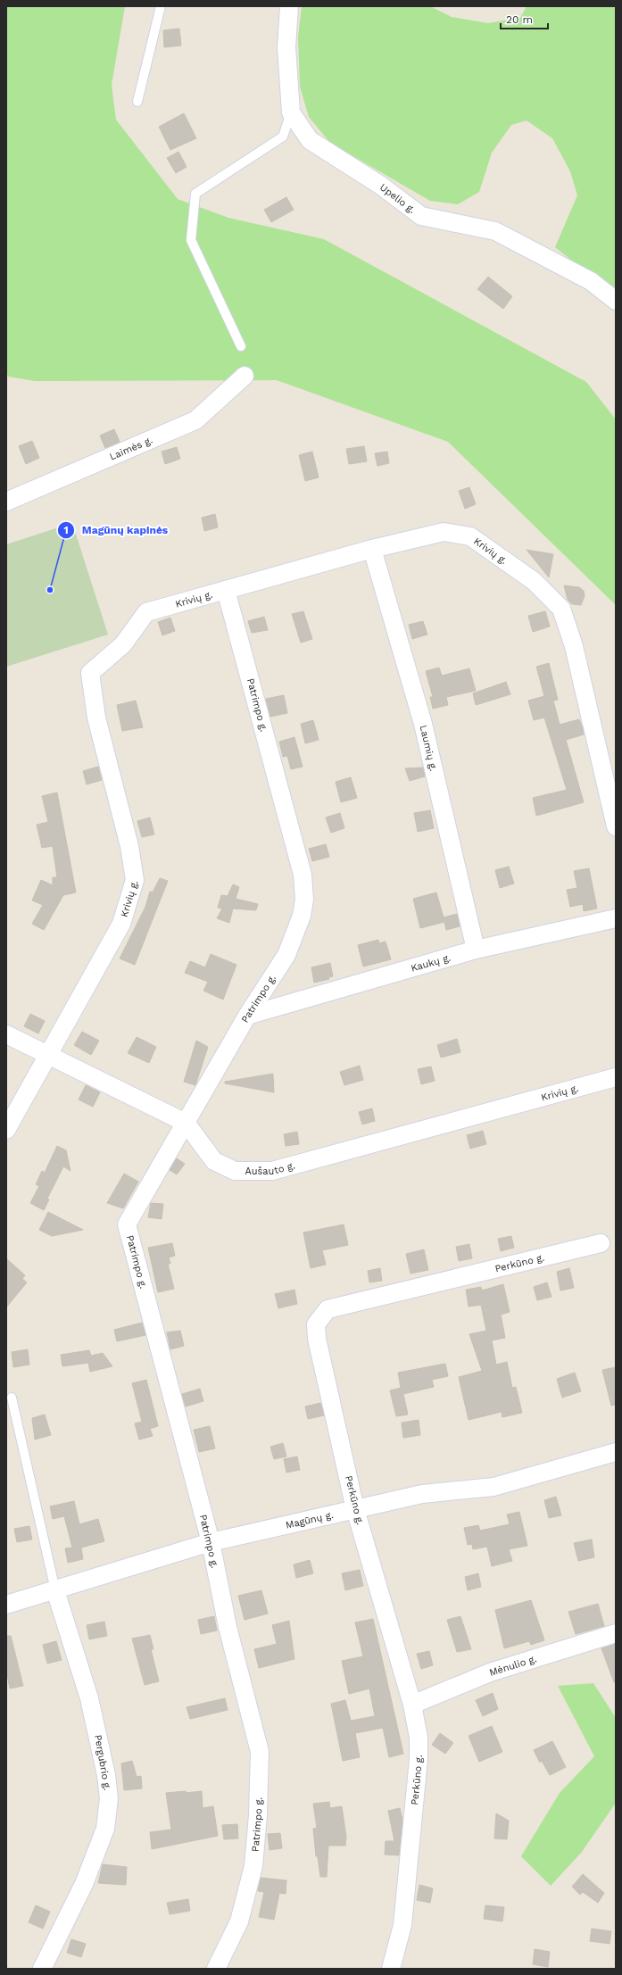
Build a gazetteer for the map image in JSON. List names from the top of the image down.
{
  "streets": {
    "street": [
      "Upelio g.",
      "Laimės g.",
      "Krivių g.",
      "Patrimpo g.",
      "Laumių g.",
      "Kaukų g.",
      "Aušauto g.",
      "Perkūno g.",
      "Magūnų g.",
      "Mėnulio g.",
      "Pergubrio g."
    ]
  },
  "crossings": [
    ["Krivių g.", "Patrimpo g."],
    ["Krivių g.", "Laumių g."],
    ["Krivių g.", "Aušauto g."],
    ["Patrimpo g.", "Kaukų g."],
    ["Patrimpo g.", "Aušauto g."],
    ["Patrimpo g.", "Magūnų g."],
    ["Laumių g.", "Kaukų g."],
    ["Perkūno g.", "Magūnų g."],
    ["Perkūno g.", "Mėnulio g."],
    ["Magūnų g.", "Pergubrio g."]
  ],
  "places": ["Magūnų kapinės"],
  "scale_bar": "20 m"
}
